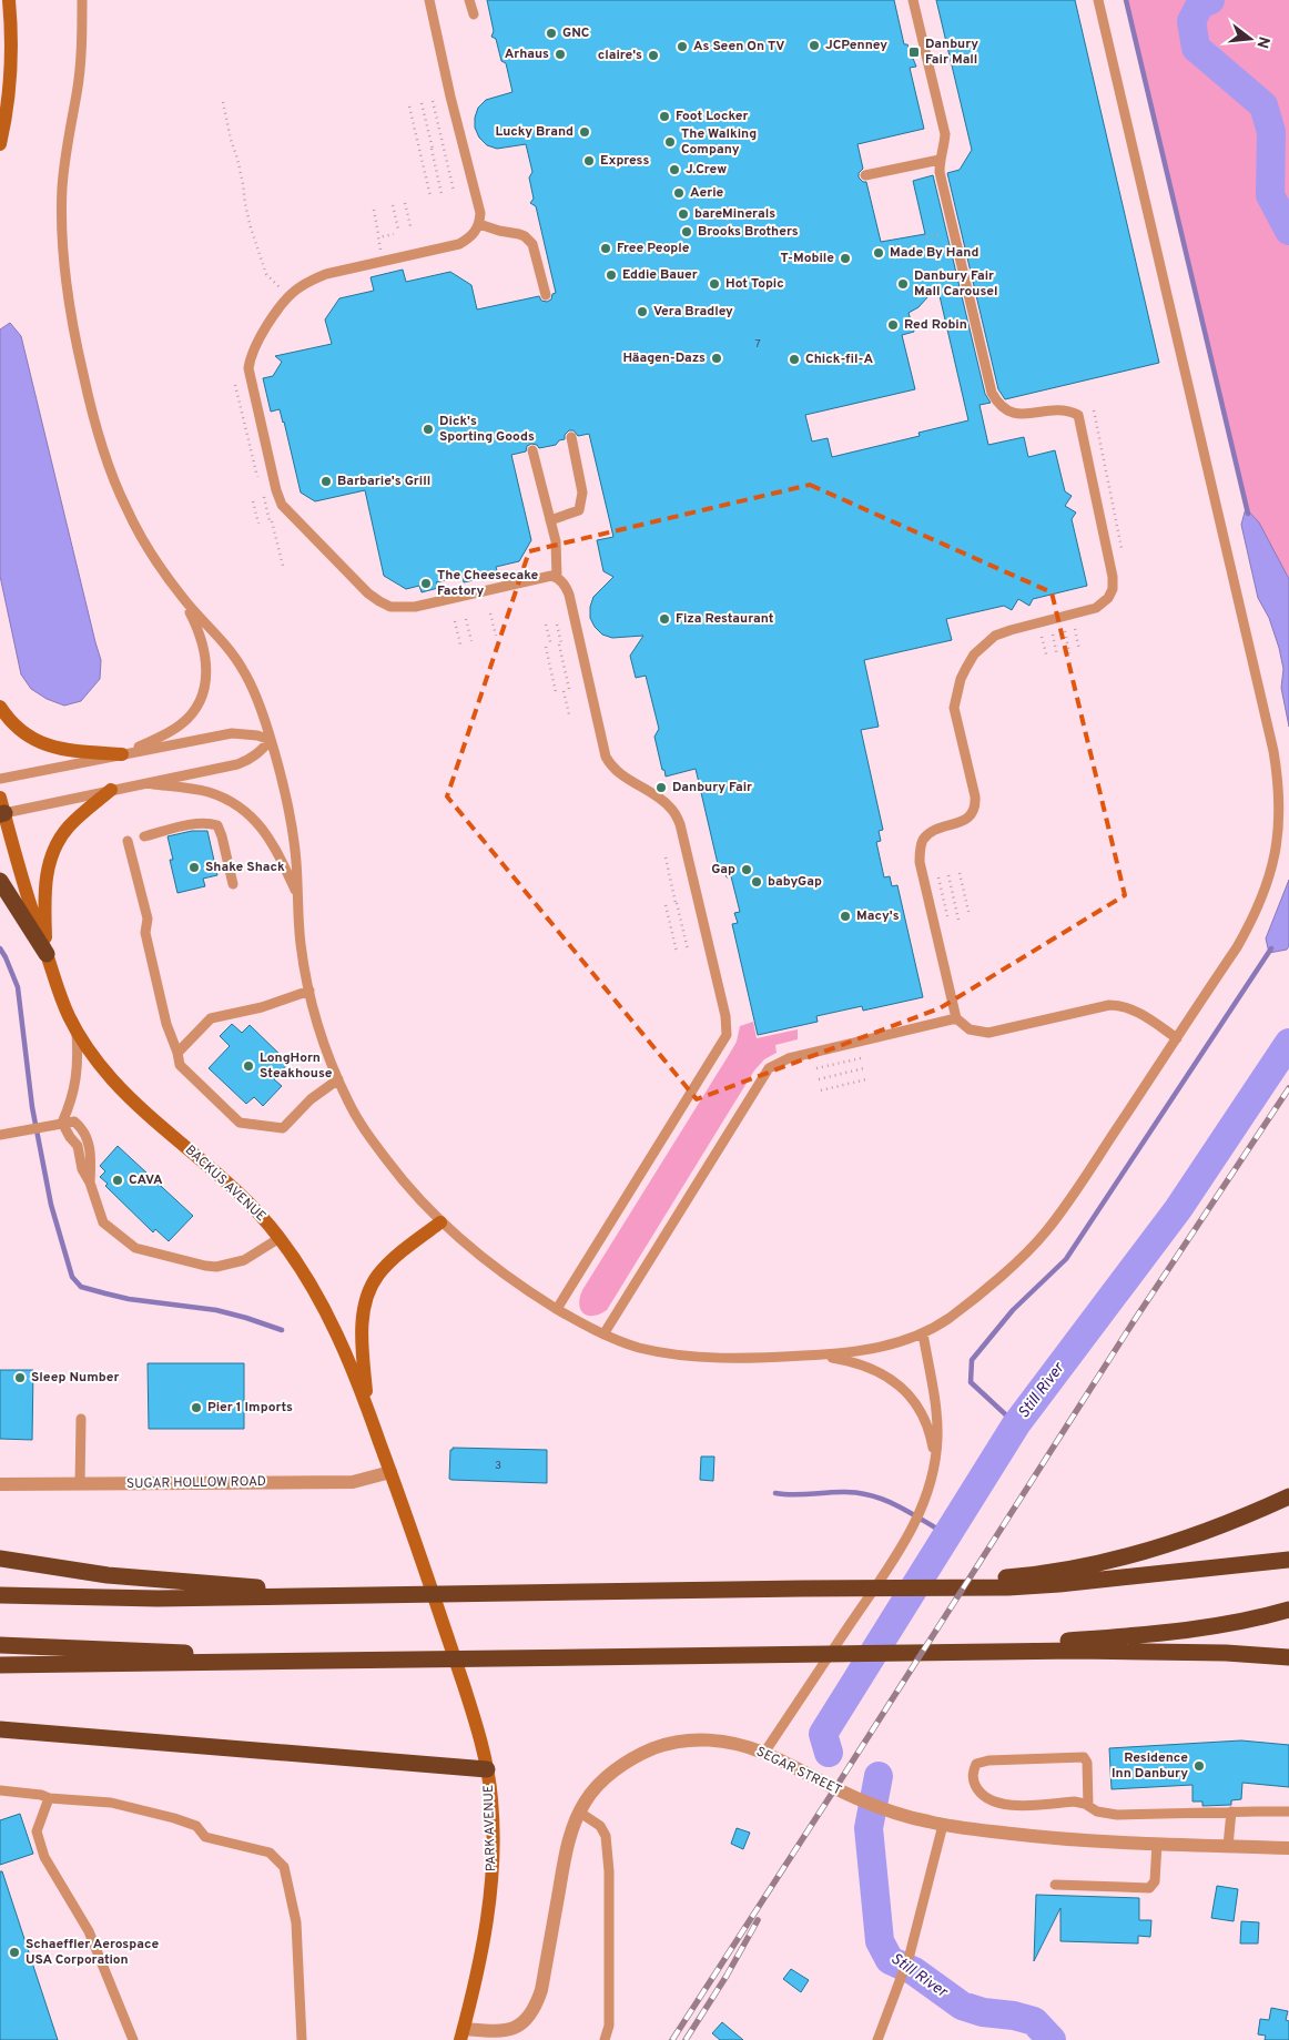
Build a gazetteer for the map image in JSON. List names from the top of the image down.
{
  "streets": {
    "main road": ["BACKUS AVENUE", "PARK AVENUE"],
    "street": ["SUGAR HOLLOW ROAD", "SEGAR STREET"]
  },
  "crossings": [
    ["BACKUS AVENUE", "SUGAR HOLLOW ROAD"],
    ["BACKUS AVENUE", "PARK AVENUE"],
    ["SEGAR STREET", "PARK AVENUE"]
  ],
  "water": ["Still River"],
  "places": {
    "other": [
      "GNC",
      "JCPenney",
      "As Seen On TV",
      "Arhaus",
      "claire's",
      "Foot Locker",
      "Lucky Brand",
      "The Walking Company",
      "Express",
      "J.Crew",
      "Aerie",
      "bareMinerals",
      "Brooks Brothers",
      "Free People",
      "Made By Hand",
      "T-Mobile",
      "Eddie Bauer",
      "Hot Topic",
      "Danbury Fair Mall Carousel",
      "Vera Bradley",
      "Red Robin",
      "Häagen-Dazs",
      "Chick-fil-A",
      "Dick's Sporting Goods",
      "Barbarie's Grill",
      "The Cheesecake Factory",
      "Fiza Restaurant",
      "Danbury Fair",
      "Shake Shack",
      "Gap",
      "babyGap",
      "Macy's",
      "LongHorn Steakhouse",
      "CAVA",
      "Sleep Number",
      "Pier 1 Imports",
      "Residence Inn Danbury",
      "Schaeffler Aerospace USA Corporation"
    ],
    "transit": ["Danbury Fair Mall"]
  },
  "house_numbers": ["7", "3"],
  "north": "right"
}
